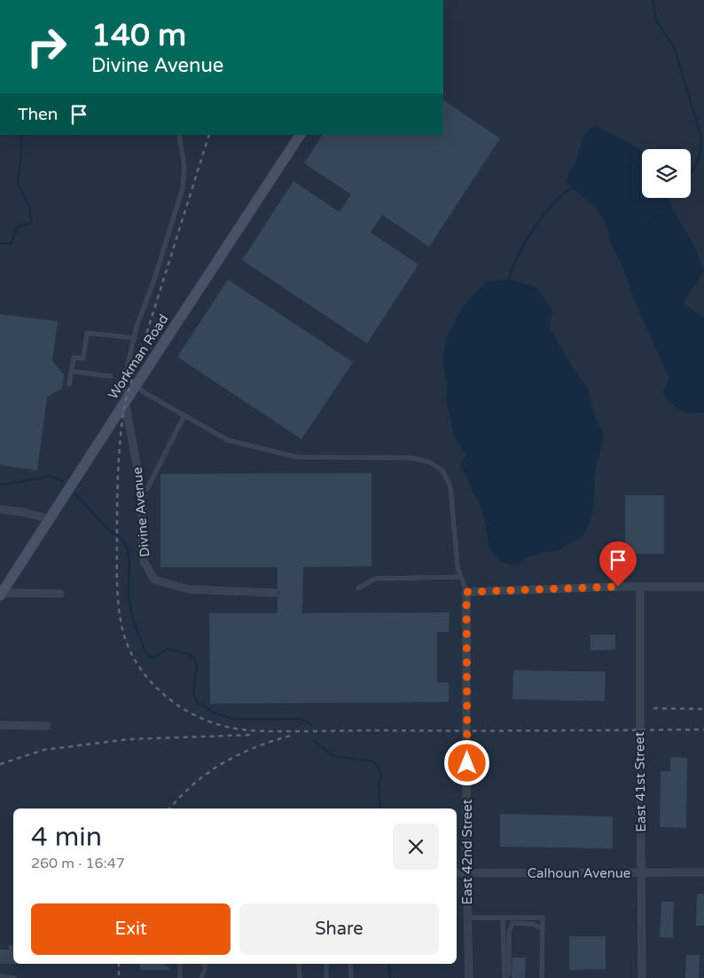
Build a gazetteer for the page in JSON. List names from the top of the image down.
{
  "streets": {
    "street": [
      "Workman Road",
      "Divine Avenue",
      "East 41st Street",
      "East 42nd Street",
      "Calhoun Avenue"
    ]
  },
  "crossings": [
    ["Workman Road", "Divine Avenue"],
    ["East 41st Street", "Calhoun Avenue"],
    ["East 42nd Street", "Calhoun Avenue"]
  ],
  "page": {
    "turn": ["140 m", "Divine Avenue"],
    "then": "Then",
    "heading": ["4 min", "260 m · 16:47"],
    "buttons": ["Exit", "Share"]
  }
}
